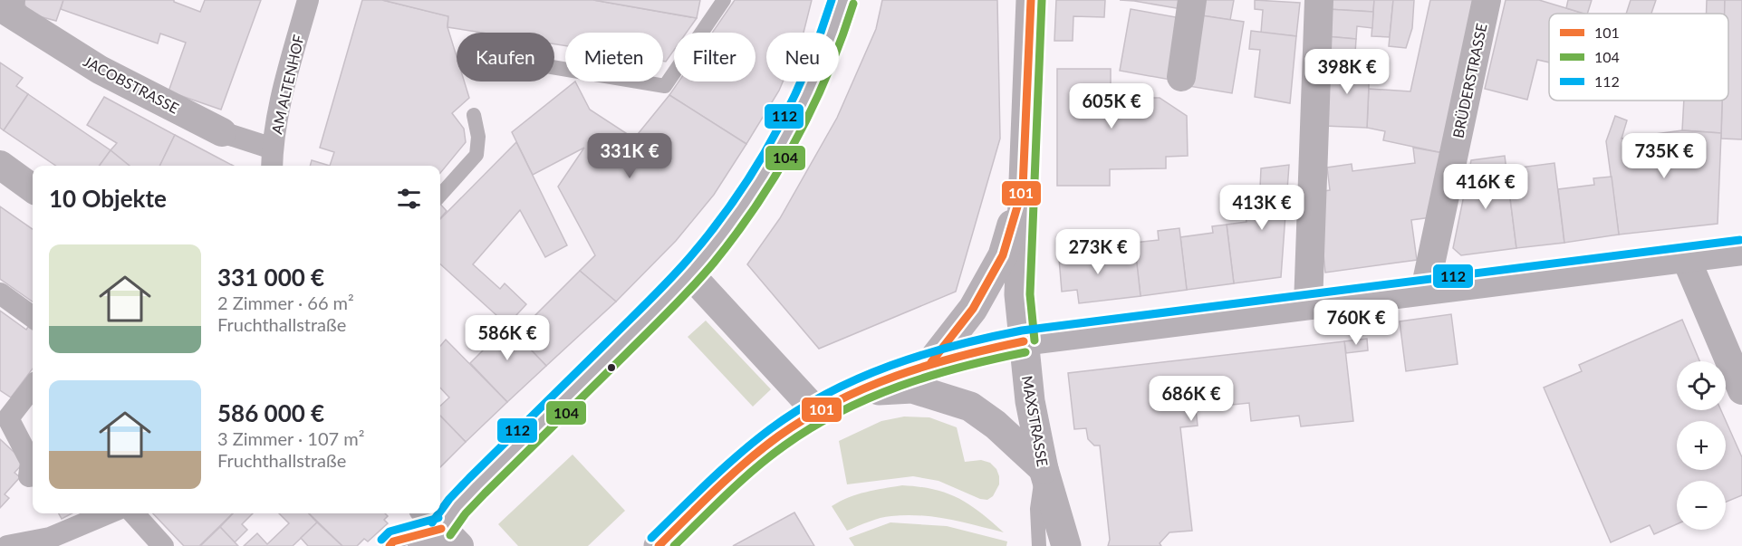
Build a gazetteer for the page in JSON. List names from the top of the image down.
{
  "streets": {
    "main road": ["MAXSTRASSE"],
    "street": ["BRÜDERSTRASSE", "JACOBSTRASSE", "AM ALTENHOF"]
  },
  "crossings": [
    ["JACOBSTRASSE", "AM ALTENHOF"]
  ],
  "lines": ["transit line 101", "transit line 104", "transit line 112"],
  "legend": ["101", "104", "112"],
  "page": {
    "chip": [
      "Kaufen",
      "Mieten",
      "Filter",
      "Neu"
    ],
    "price": [
      "398K €",
      "605K €",
      "331K €",
      "735K €",
      "416K €",
      "413K €",
      "273K €",
      "760K €",
      "586K €",
      "686K €"
    ],
    "heading": "10 Objekte",
    "list": [
      {
        "name": "331 000 €",
        "note": "2 Zimmer · 66 m² · Fruchthallstraße"
      },
      {
        "name": "586 000 €",
        "note": "3 Zimmer · 107 m² · Fruchthallstraße"
      }
    ],
    "map_buttons": ["+", "−"]
  }
}
